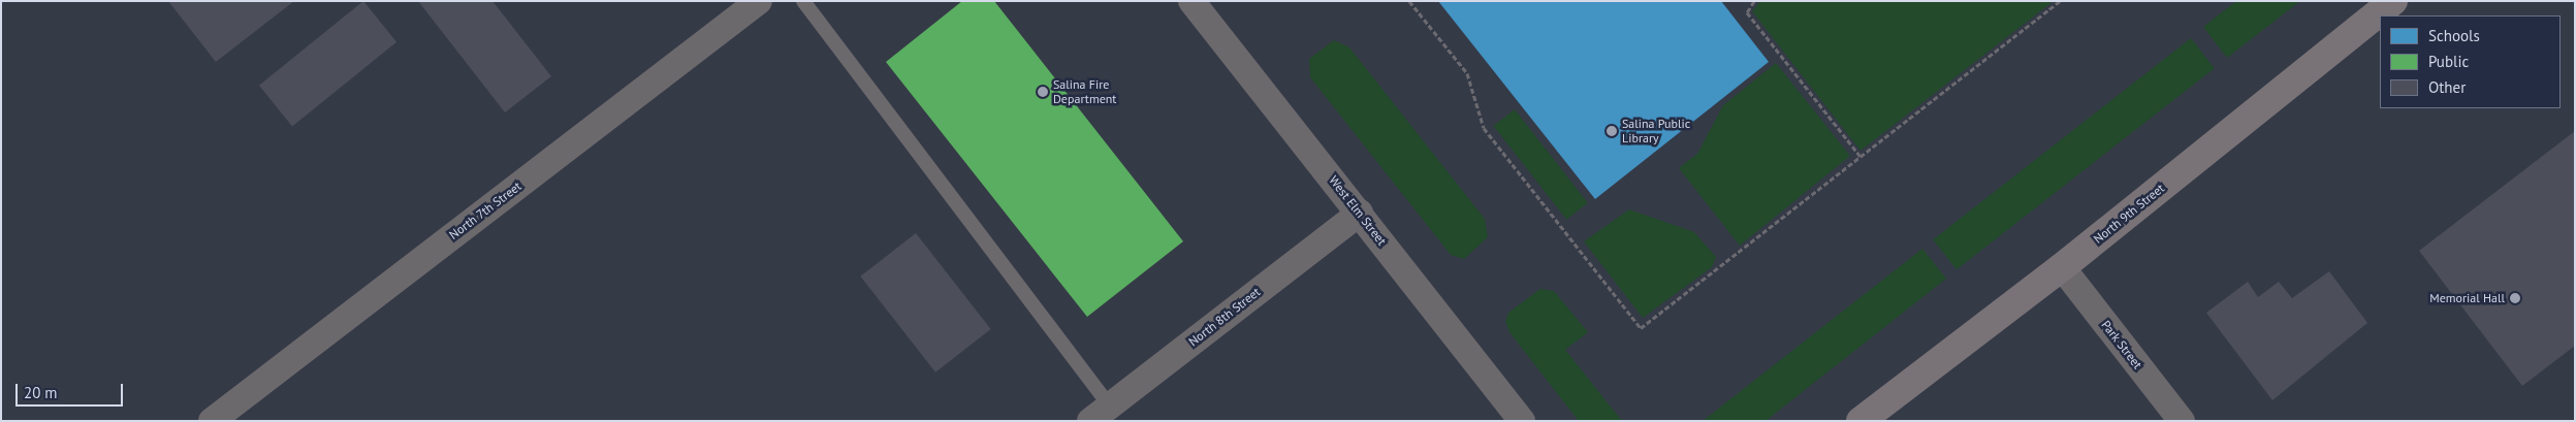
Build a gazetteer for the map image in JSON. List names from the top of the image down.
{
  "streets": {
    "main road": ["North 9th Street"],
    "street": [
      "North 7th Street",
      "West Elm Street",
      "North 8th Street",
      "Park Street"
    ]
  },
  "crossings": [
    ["West Elm Street", "North 8th Street"],
    ["North 9th Street", "Park Street"]
  ],
  "places": ["Salina Fire Department", "Salina Public Library", "Memorial Hall"],
  "legend": ["Schools", "Public", "Other"],
  "scale_bar": "20 m"
}
